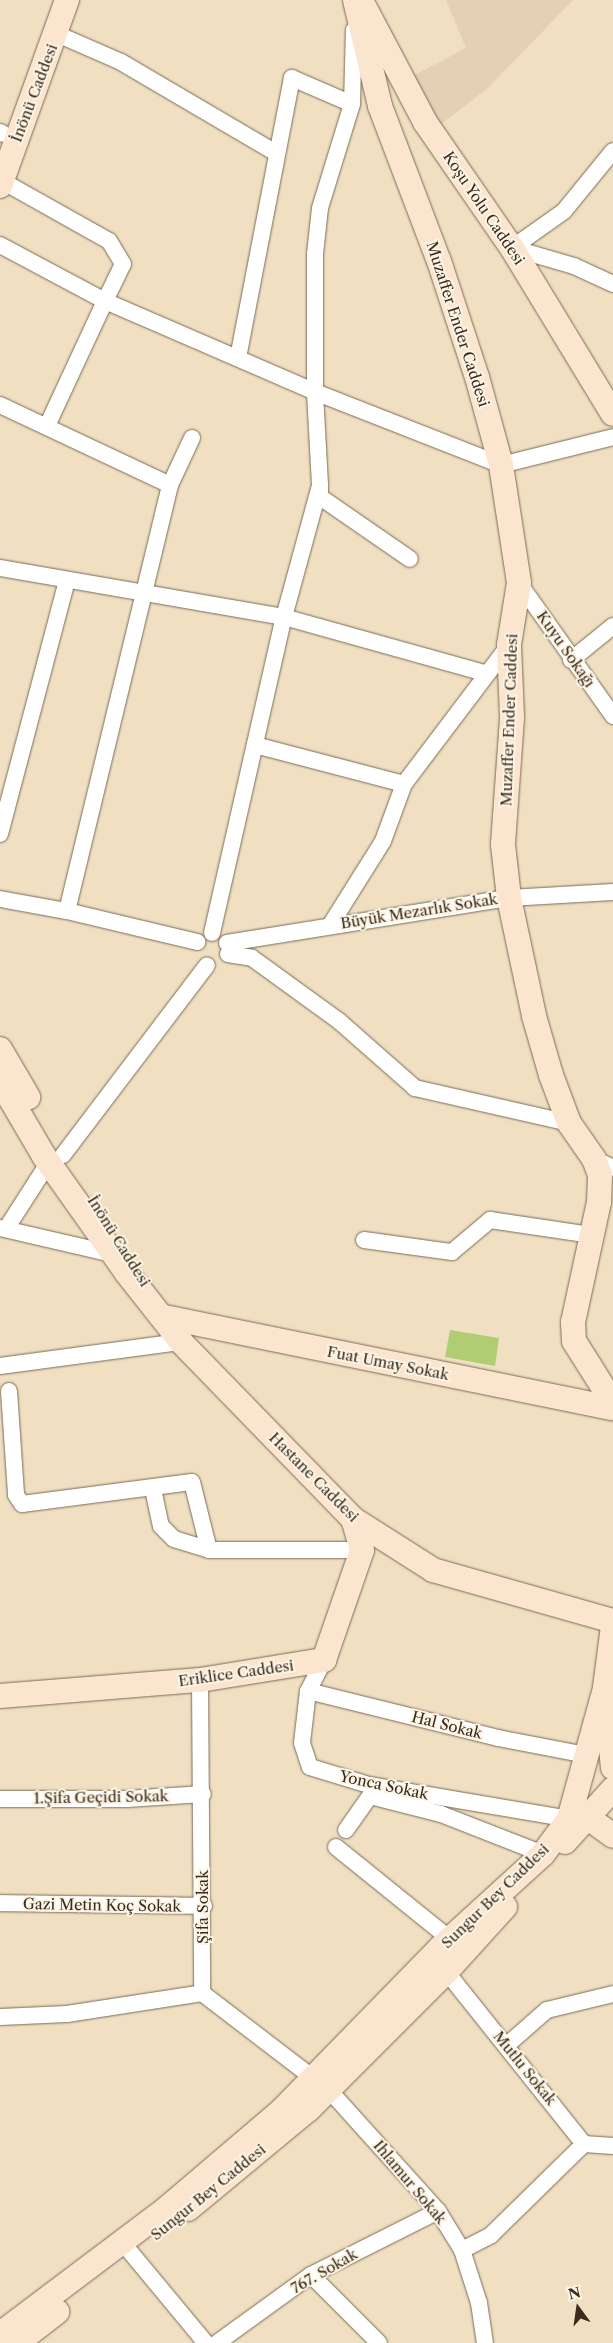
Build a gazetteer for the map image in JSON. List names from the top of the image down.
{
  "streets": {
    "street": [
      "İnönü Caddesi",
      "Koşu Yolu Caddesi",
      "Muzaffer Ender Caddesi",
      "Kuyu Sokağı",
      "Büyük Mezarlık Sokak",
      "Fuat Umay Sokak",
      "Hastane Caddesi",
      "Eriklice Caddesi",
      "Hal Sokak",
      "Yonca Sokak",
      "1.Şifa Geçidi Sokak",
      "Sungur Bey Caddesi",
      "Gazi Metin Koç Sokak",
      "Şifa Sokak",
      "Mutlu Sokak",
      "Ihlamur Sokak",
      "767. Sokak"
    ]
  },
  "crossings": [
    ["İnönü Caddesi", "Fuat Umay Sokak"],
    ["İnönü Caddesi", "Hastane Caddesi"],
    ["Muzaffer Ender Caddesi", "Kuyu Sokağı"],
    ["Muzaffer Ender Caddesi", "Büyük Mezarlık Sokak"],
    ["Fuat Umay Sokak", "Hastane Caddesi"],
    ["Eriklice Caddesi", "Yonca Sokak"],
    ["Eriklice Caddesi", "Şifa Sokak"],
    ["Hal Sokak", "Yonca Sokak"],
    ["Hal Sokak", "Sungur Bey Caddesi"],
    ["Yonca Sokak", "Sungur Bey Caddesi"],
    ["1.Şifa Geçidi Sokak", "Şifa Sokak"],
    ["Sungur Bey Caddesi", "Mutlu Sokak"],
    ["Sungur Bey Caddesi", "Ihlamur Sokak"],
    ["Gazi Metin Koç Sokak", "Şifa Sokak"],
    ["Ihlamur Sokak", "767. Sokak"]
  ],
  "north": "top"
}
